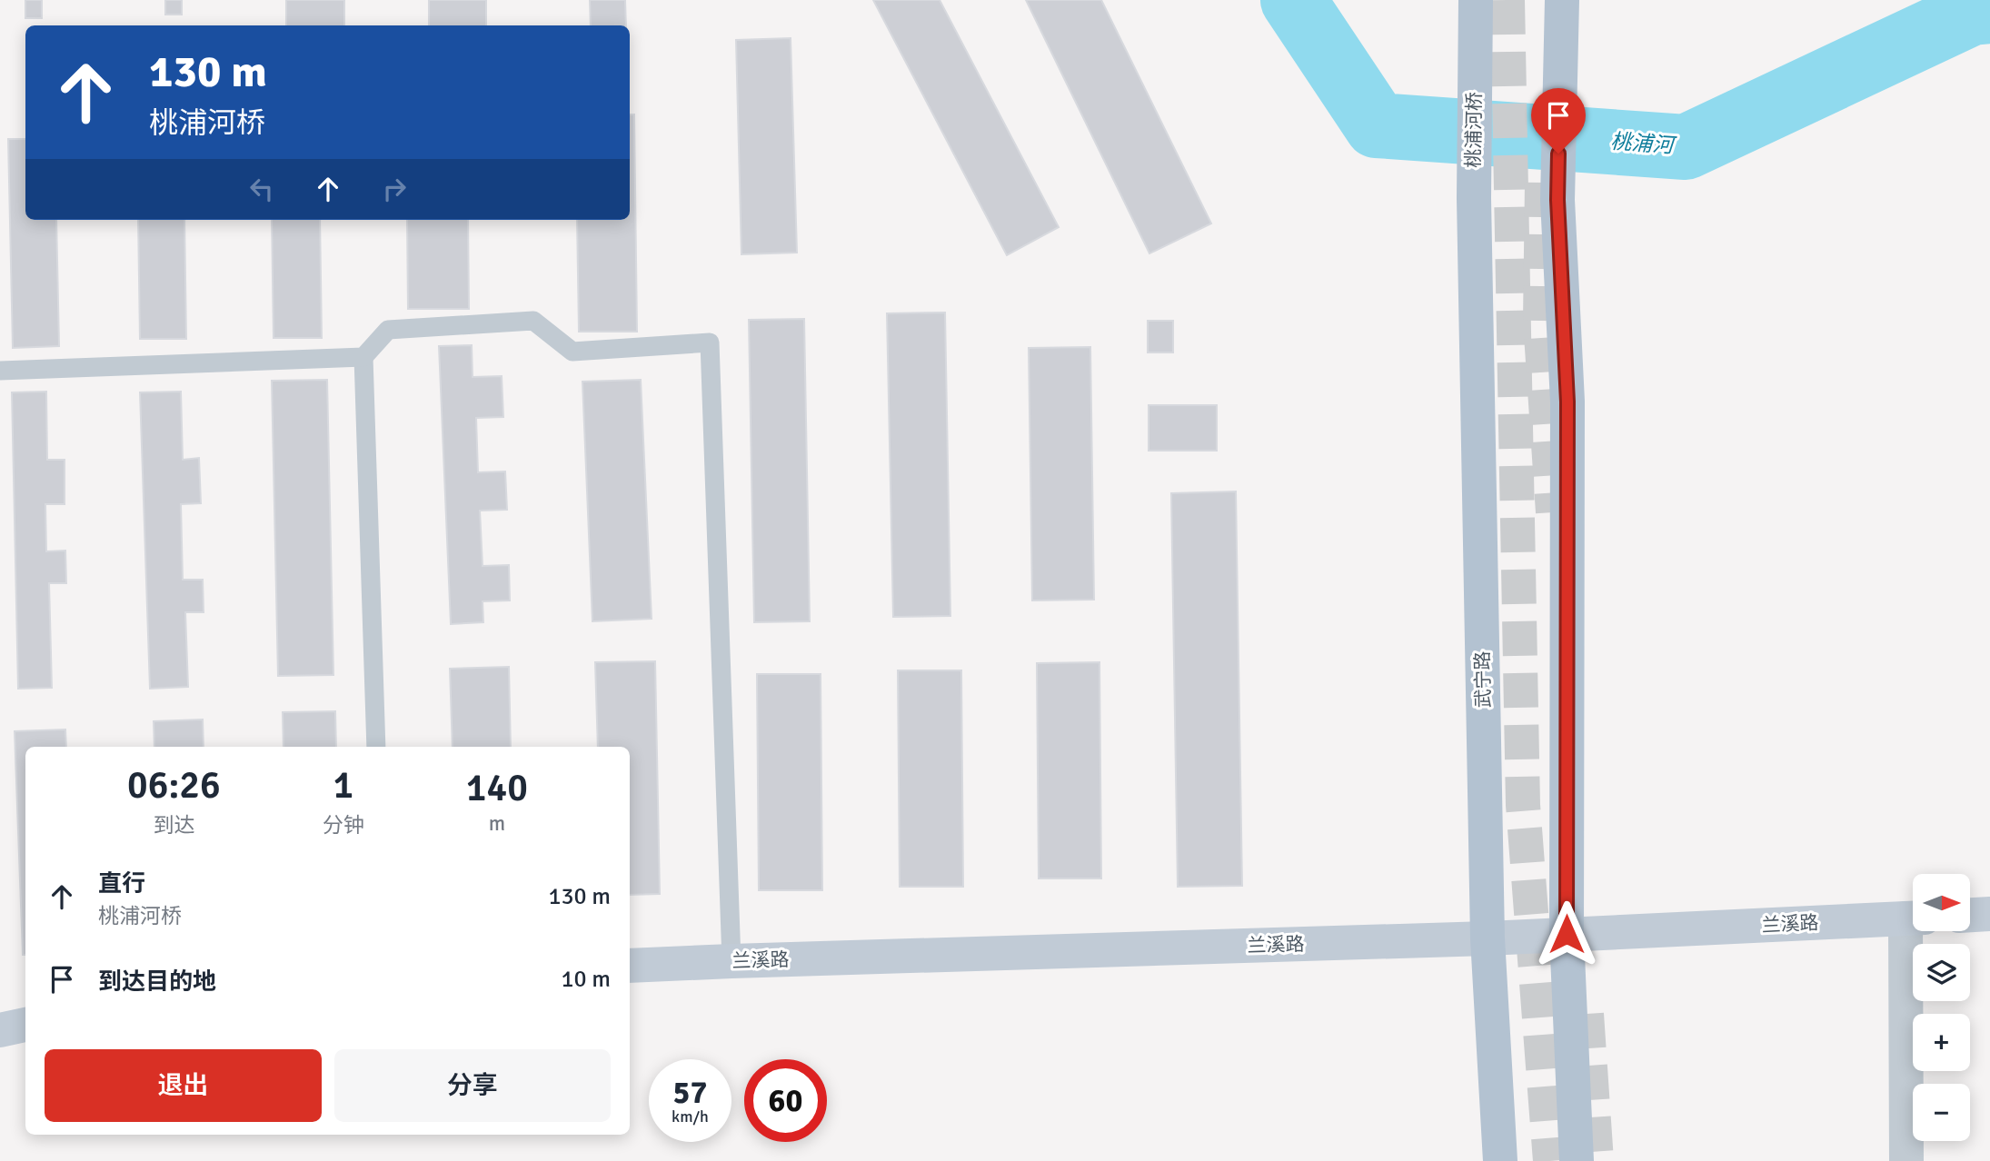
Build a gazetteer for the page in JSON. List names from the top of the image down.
{
  "streets": {
    "main road": ["桃浦河桥", "武宁路"],
    "street": ["兰溪路"]
  },
  "crossings": [
    ["桃浦河桥", "武宁路"],
    ["武宁路", "兰溪路"]
  ],
  "water": ["桃浦河"],
  "north": "right",
  "page": {
    "turn": ["130 m", "桃浦河桥"],
    "eta": [
      "06:26",
      "到达",
      "1",
      "分钟",
      "140",
      "m"
    ],
    "list": [
      {
        "name": "直行",
        "note": "桃浦河桥",
        "value": "130 m"
      },
      {
        "name": "到达目的地",
        "value": "10 m"
      }
    ],
    "map_buttons": ["+", "−"],
    "buttons": ["退出", "分享"],
    "speed": "57 km/h",
    "limit": "60"
  }
}
